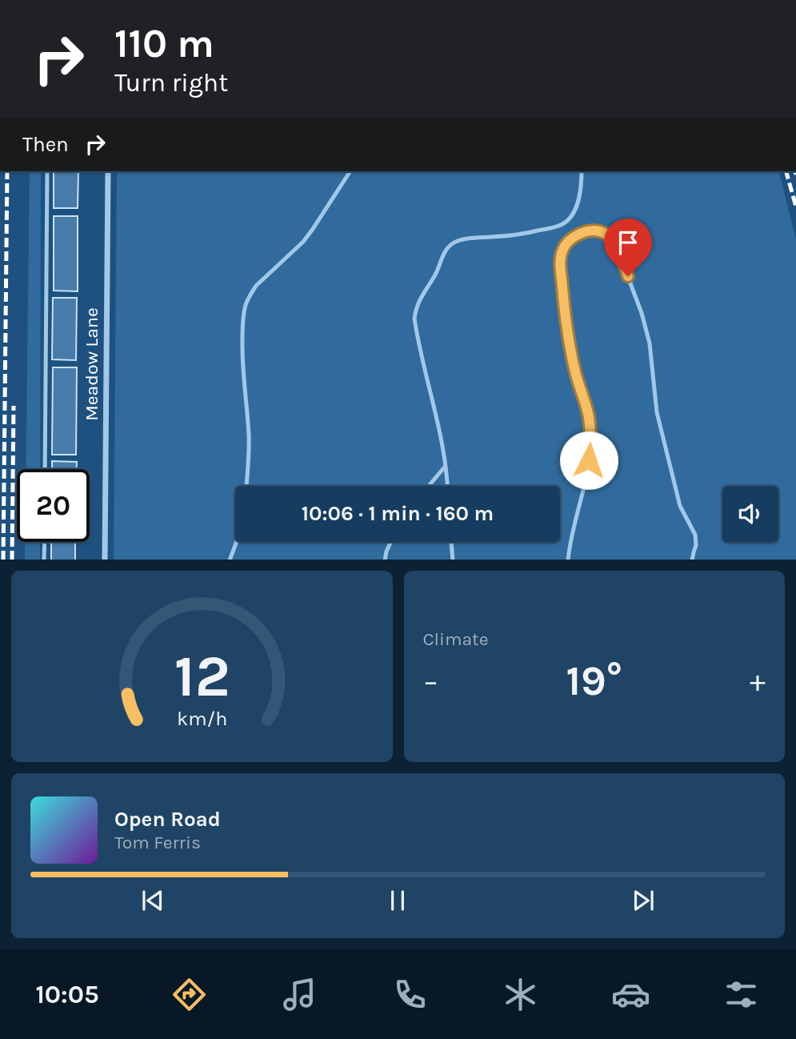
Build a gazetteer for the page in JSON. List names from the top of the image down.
{
  "streets": {
    "street": ["Meadow Lane"]
  },
  "page": {
    "turn": ["110 m", "Turn right"],
    "then": "Then",
    "limit": "20",
    "trip": "10:06 · 1 min · 160 m",
    "tile": "Climate",
    "heat": ["−", "19°", "+"],
    "song": ["Open Road", "Tom Ferris"],
    "tabs": "10:05",
    "gauge": ["12", "km/h"]
  }
}
